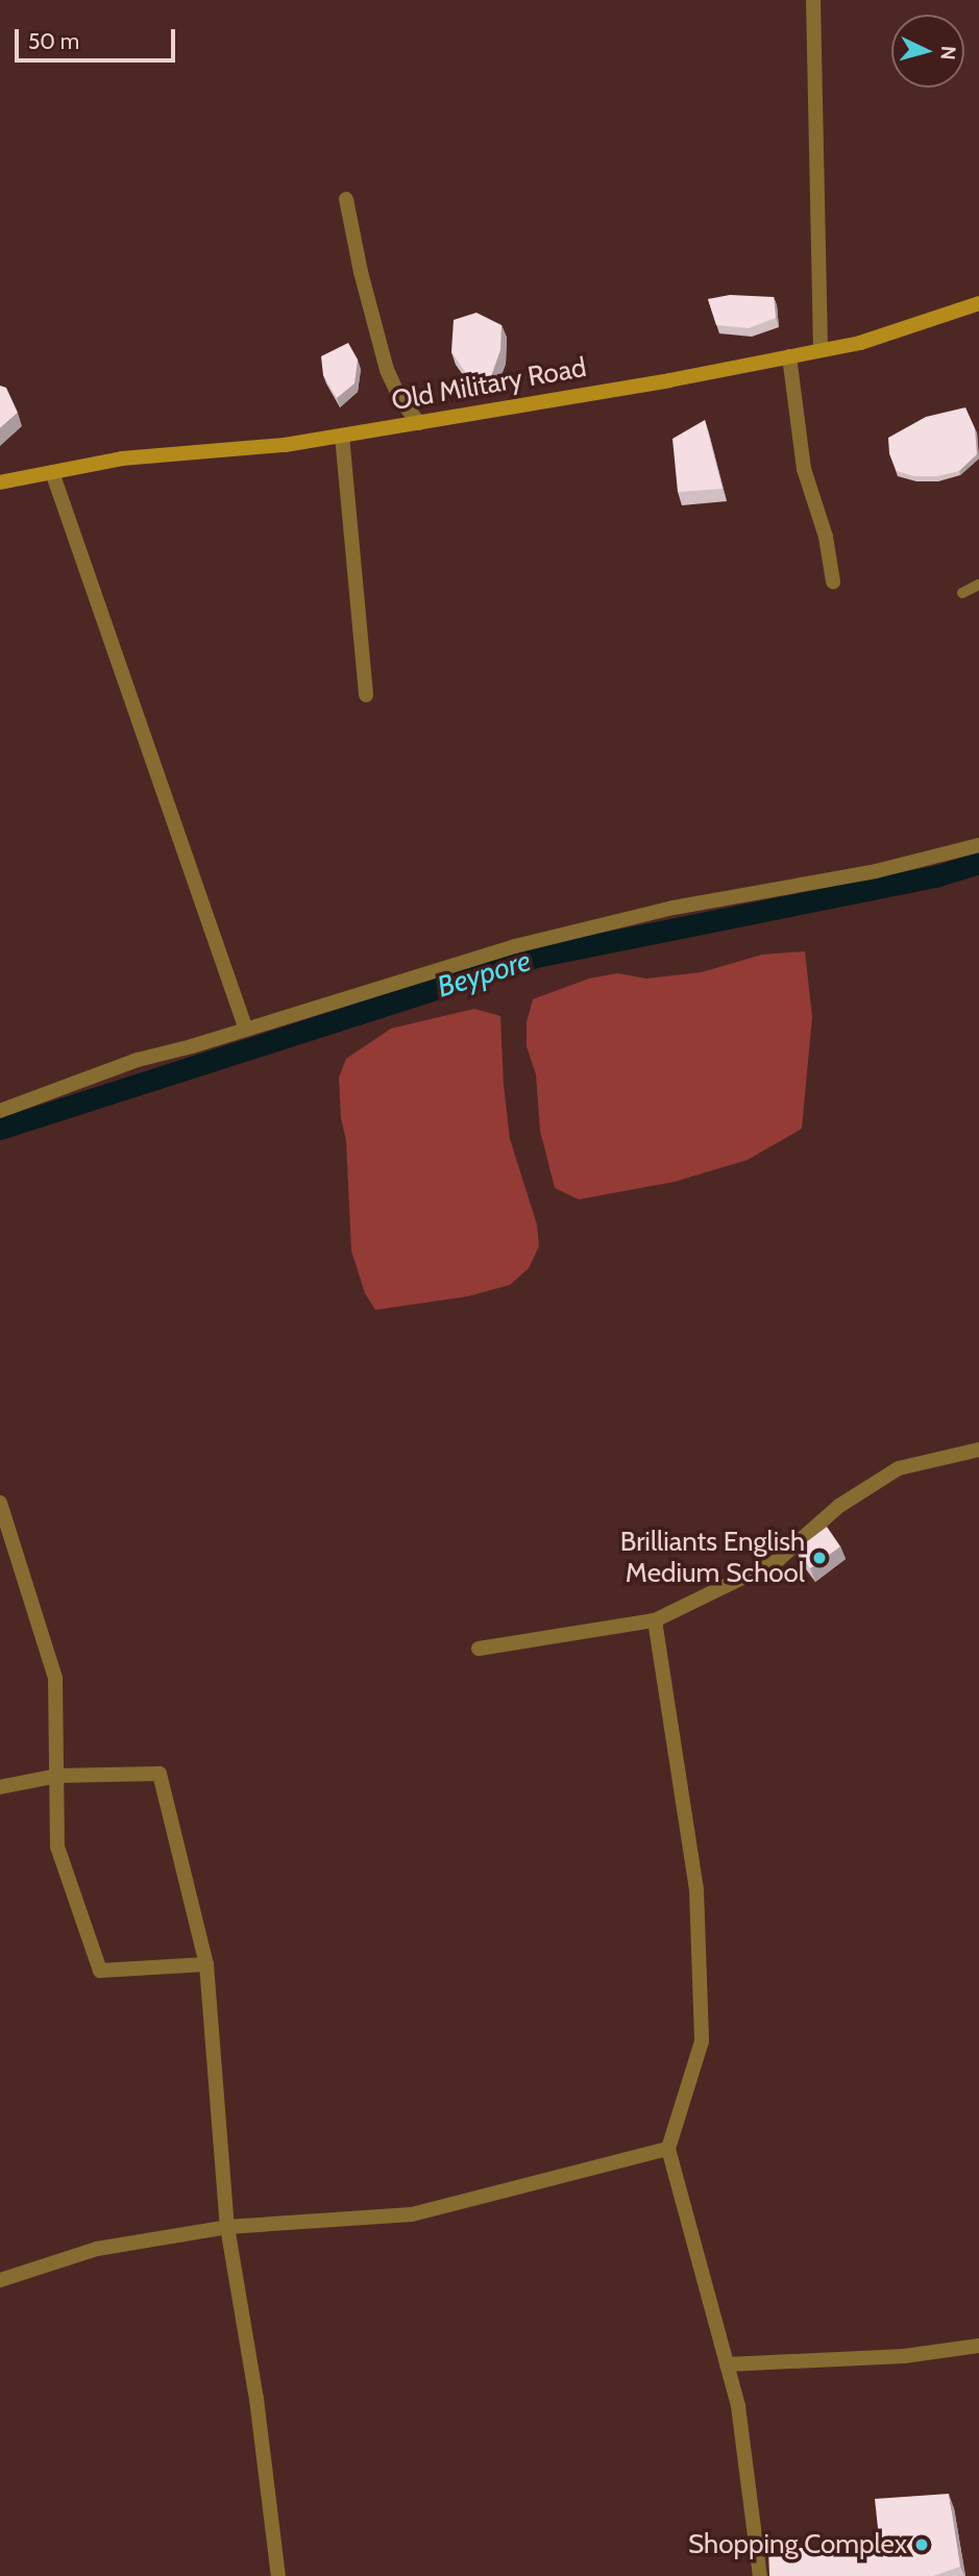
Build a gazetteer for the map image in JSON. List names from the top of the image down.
{
  "streets": {
    "main road": ["Old Military Road"]
  },
  "water": ["Beypore"],
  "places": ["Brilliants English Medium School", "Shopping Complex"],
  "scale_bar": "50 m",
  "north": "right"
}
